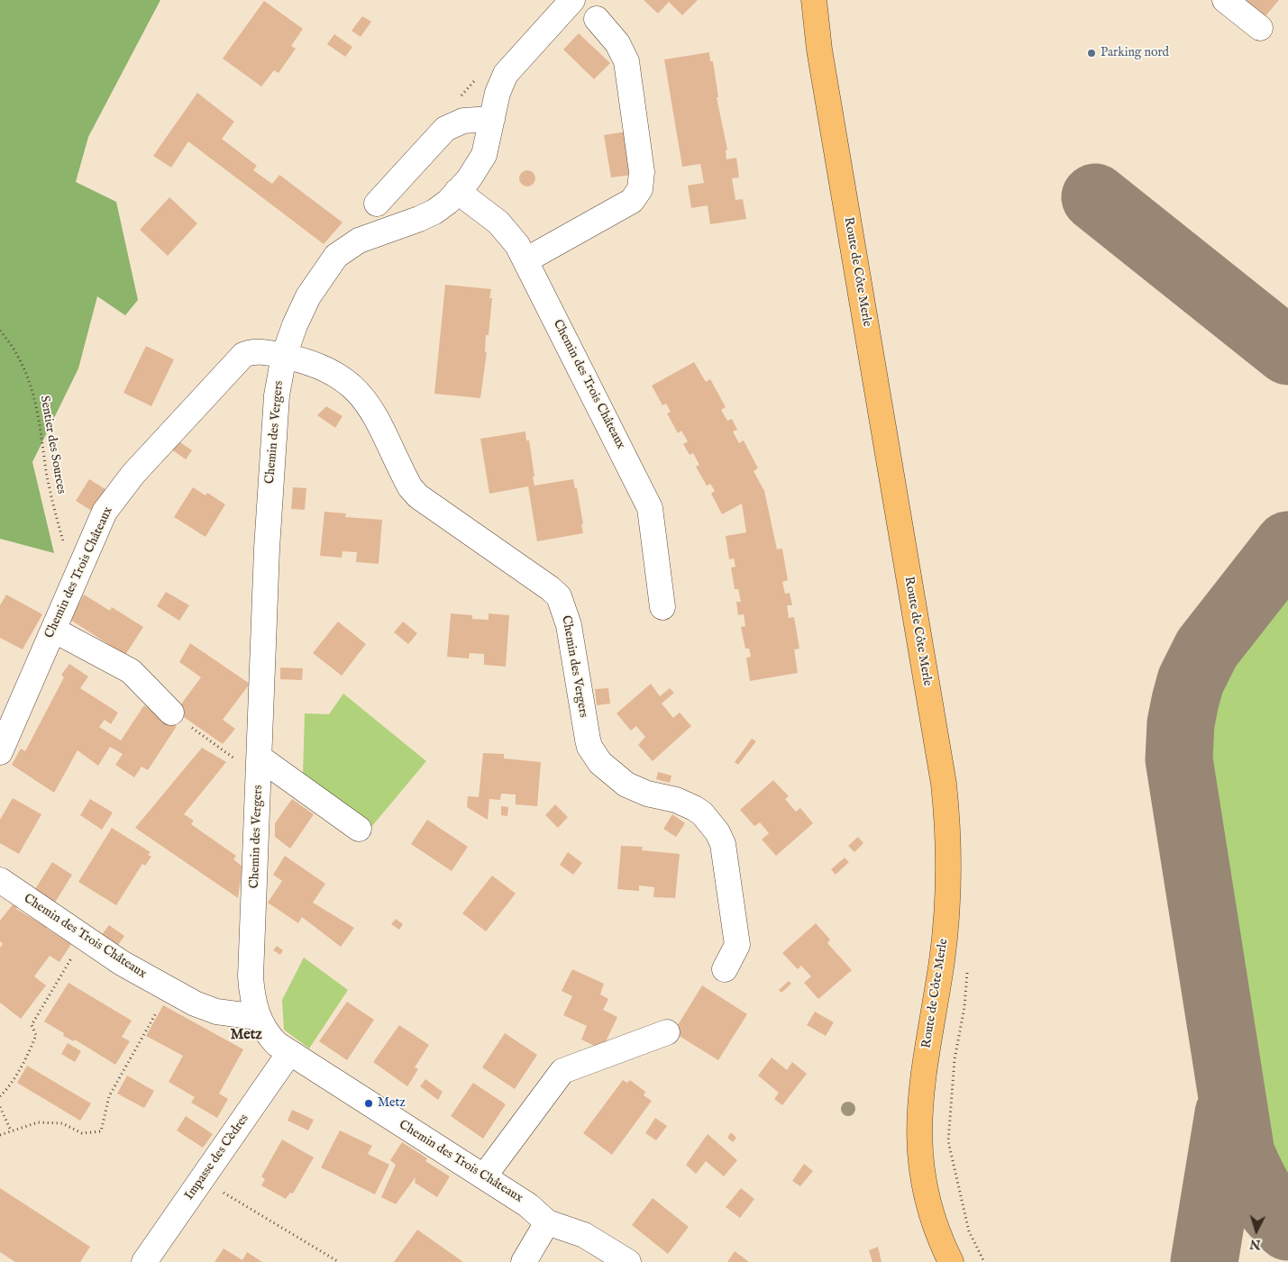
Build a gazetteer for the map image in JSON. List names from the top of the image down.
{
  "streets": {
    "main road": ["Route de Côte Merle"],
    "street": ["Chemin des Trois Châteaux", "Chemin des Vergers", "Impasse des Cèdres"],
    "path": ["Sentier des Sources"]
  },
  "crossings": [
    ["Chemin des Trois Châteaux", "Chemin des Vergers"],
    ["Chemin des Trois Châteaux", "Sentier des Sources"],
    ["Chemin des Trois Châteaux", "Impasse des Cèdres"]
  ],
  "districts": ["Metz"],
  "places": ["Parking nord", "Metz"],
  "north": "bottom"
}
